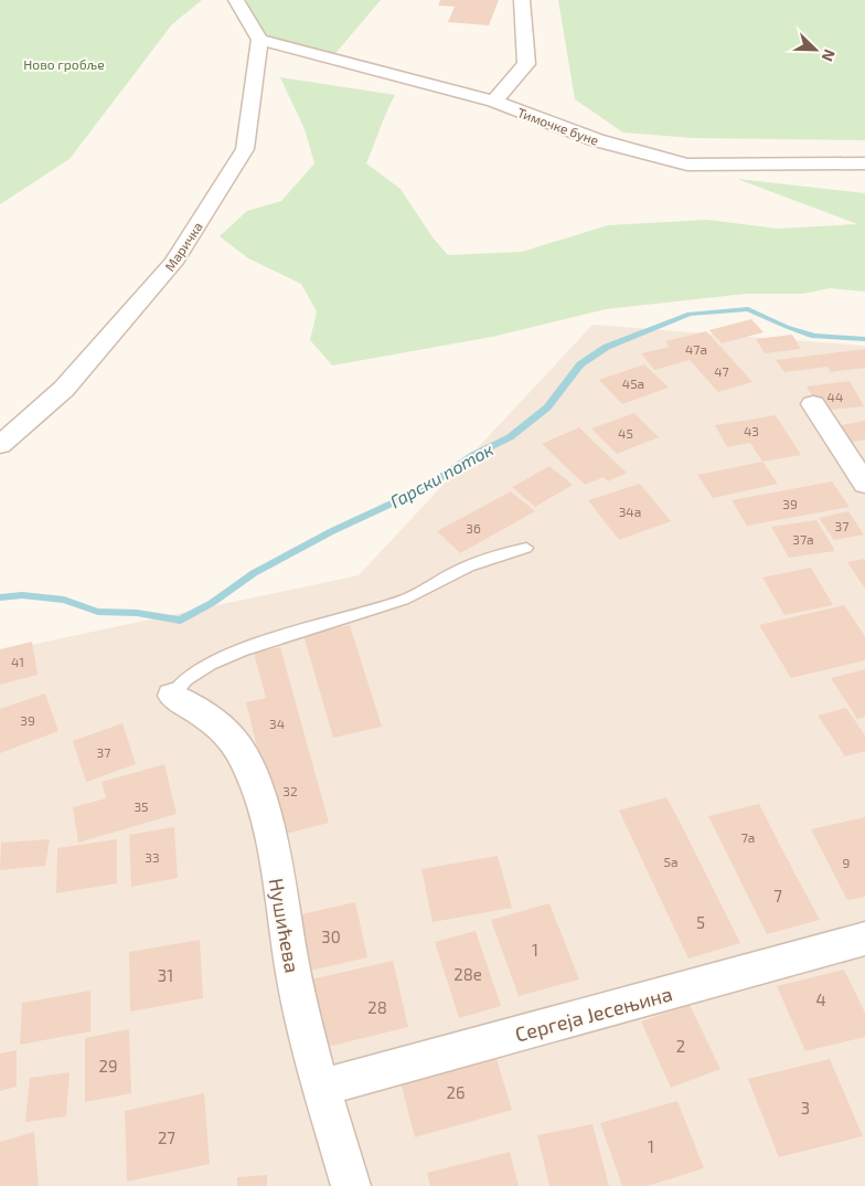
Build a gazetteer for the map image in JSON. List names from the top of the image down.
{
  "streets": {
    "street": [
      "Тимочке буне",
      "Маричка",
      "Нушићева",
      "Сергеја Јесењина"
    ]
  },
  "crossings": [
    ["Тимочке буне", "Маричка"],
    ["Нушићева", "Сергеја Јесењина"]
  ],
  "water": ["Гарски поток"],
  "parks": ["Ново гробље"],
  "house_numbers": [
    "47a",
    "47",
    "45a",
    "44",
    "43",
    "45",
    "39",
    "34a",
    "37",
    "36",
    "37a",
    "41",
    "39",
    "34",
    "37",
    "32",
    "35",
    "7a",
    "33",
    "5a",
    "9",
    "7",
    "5",
    "30",
    "1",
    "28e",
    "31",
    "4",
    "28",
    "2",
    "29",
    "26",
    "3",
    "27",
    "1"
  ],
  "north": "bottom right"
}
